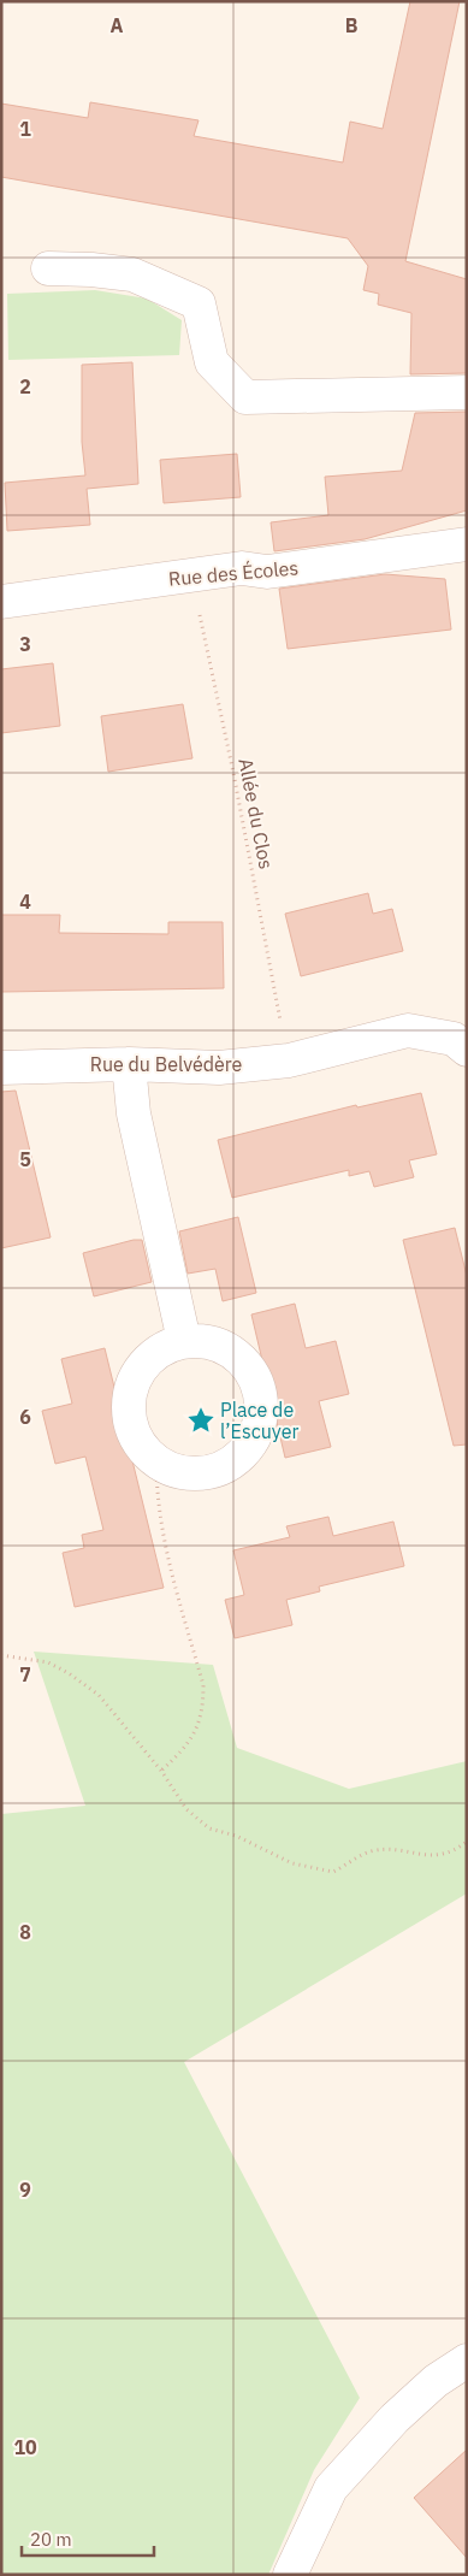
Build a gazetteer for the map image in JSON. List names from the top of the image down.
{
  "streets": {
    "street": ["Rue des Écoles", "Rue du Belvédère"],
    "path": ["Allée du Clos"]
  },
  "crossings": [
    ["Rue des Écoles", "Allée du Clos"],
    ["Allée du Clos", "Rue du Belvédère"]
  ],
  "places": {
    "place": ["Place de l’Escuyer"]
  },
  "scale_bar": "20 m",
  "grid": {
    "columns": ["A", "B"],
    "rows": [
      "1",
      "2",
      "3",
      "4",
      "5",
      "6",
      "7",
      "8",
      "9",
      "10"
    ]
  }
}
